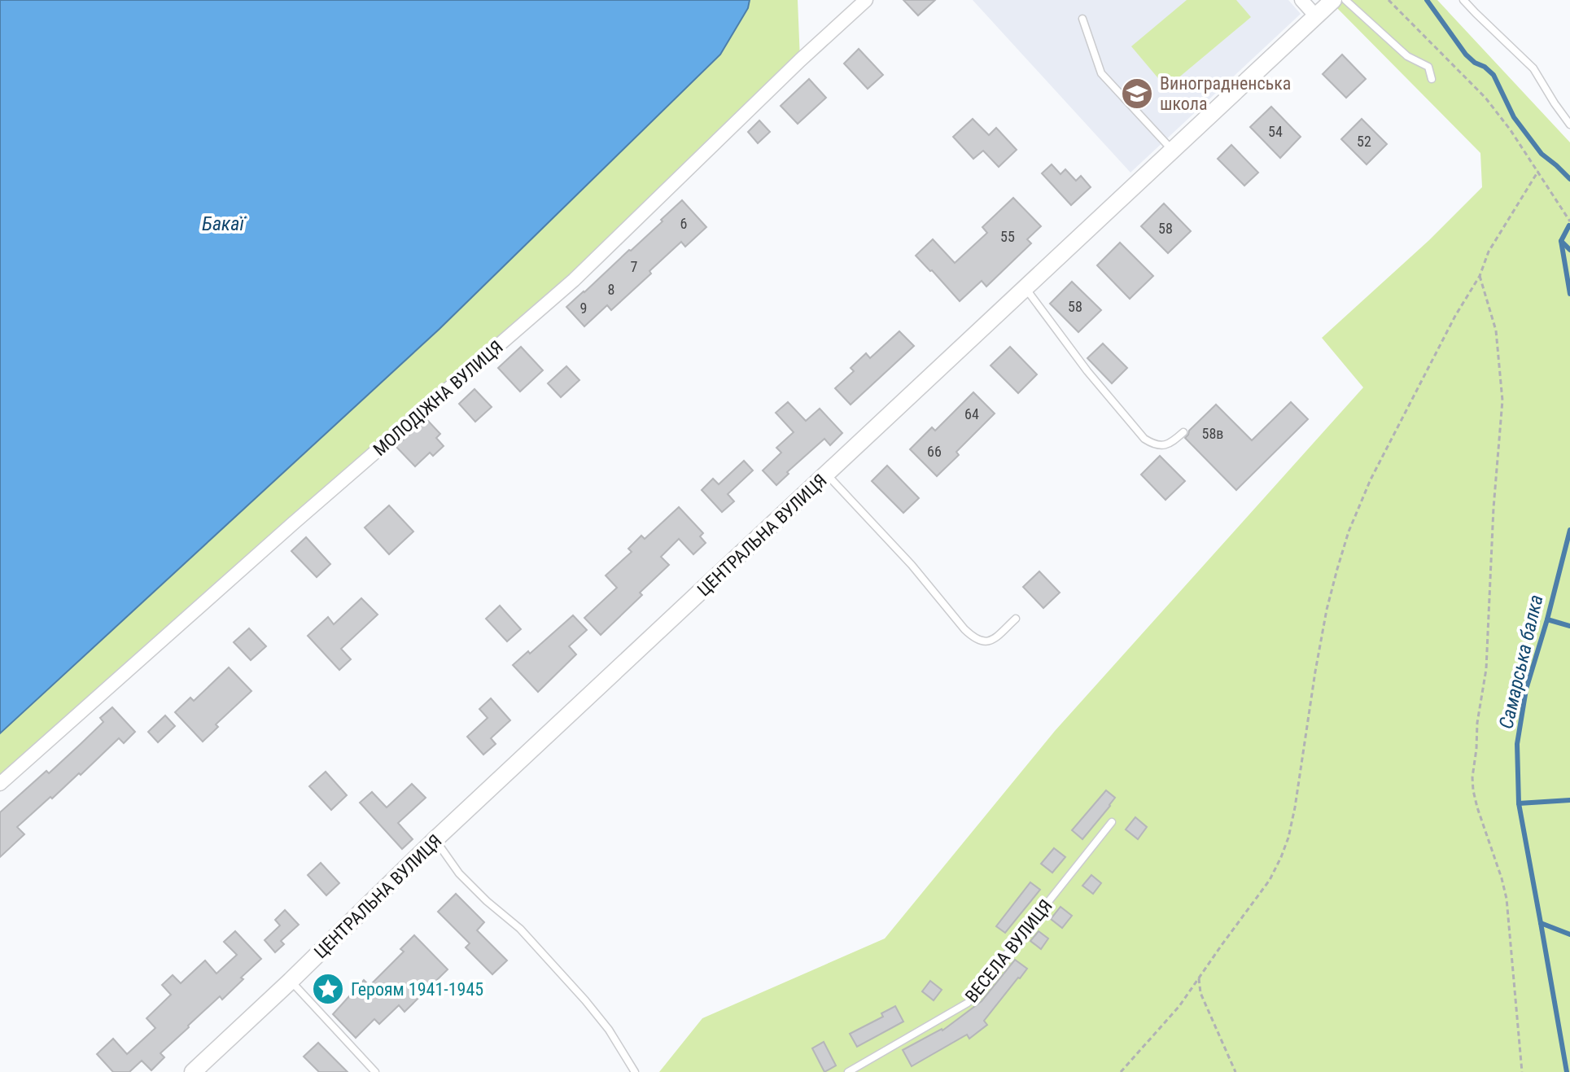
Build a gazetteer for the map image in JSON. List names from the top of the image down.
{
  "streets": {
    "street": ["МОЛОДІЖНА ВУЛИЦЯ", "ЦЕНТРАЛЬНА ВУЛИЦЯ"],
    "lane": ["ВЕСЕЛА ВУЛИЦЯ"]
  },
  "water": ["Бакаї", "Самарська балка"],
  "places": {
    "school or university": ["Виноградненська школа"],
    "place": ["Героям 1941-1945"]
  },
  "house_numbers": [
    "54",
    "52",
    "6",
    "58",
    "55",
    "7",
    "8",
    "58",
    "9",
    "64",
    "58в",
    "66"
  ]
}
